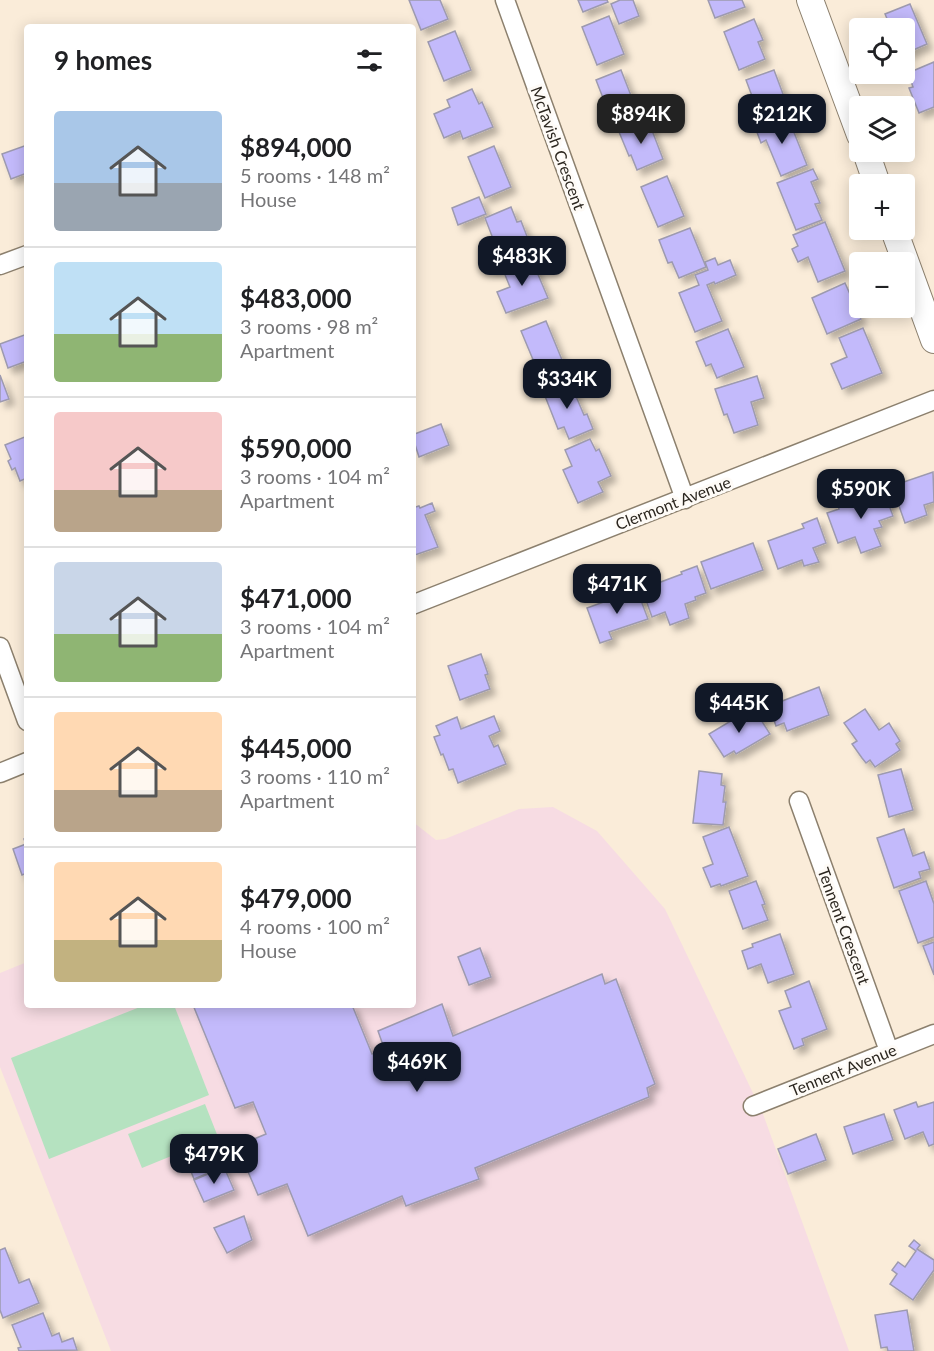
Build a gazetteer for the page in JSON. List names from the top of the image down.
{
  "streets": {
    "street": [
      "McTavish Crescent",
      "Clermont Avenue",
      "Tennent Crescent",
      "Tennent Avenue"
    ]
  },
  "crossings": [
    ["McTavish Crescent", "Clermont Avenue"],
    ["Tennent Crescent", "Tennent Avenue"]
  ],
  "page": {
    "map_buttons": ["+", "−"],
    "heading": "9 homes",
    "price": [
      "$894K",
      "$212K",
      "$483K",
      "$334K",
      "$590K",
      "$471K",
      "$445K",
      "$469K",
      "$479K"
    ],
    "list": [
      {
        "name": "$894,000",
        "note": "5 rooms · 148 m² · House"
      },
      {
        "name": "$483,000",
        "note": "3 rooms · 98 m² · Apartment"
      },
      {
        "name": "$590,000",
        "note": "3 rooms · 104 m² · Apartment"
      },
      {
        "name": "$471,000",
        "note": "3 rooms · 104 m² · Apartment"
      },
      {
        "name": "$445,000",
        "note": "3 rooms · 110 m² · Apartment"
      },
      {
        "name": "$479,000",
        "note": "4 rooms · 100 m² · House"
      }
    ]
  }
}
